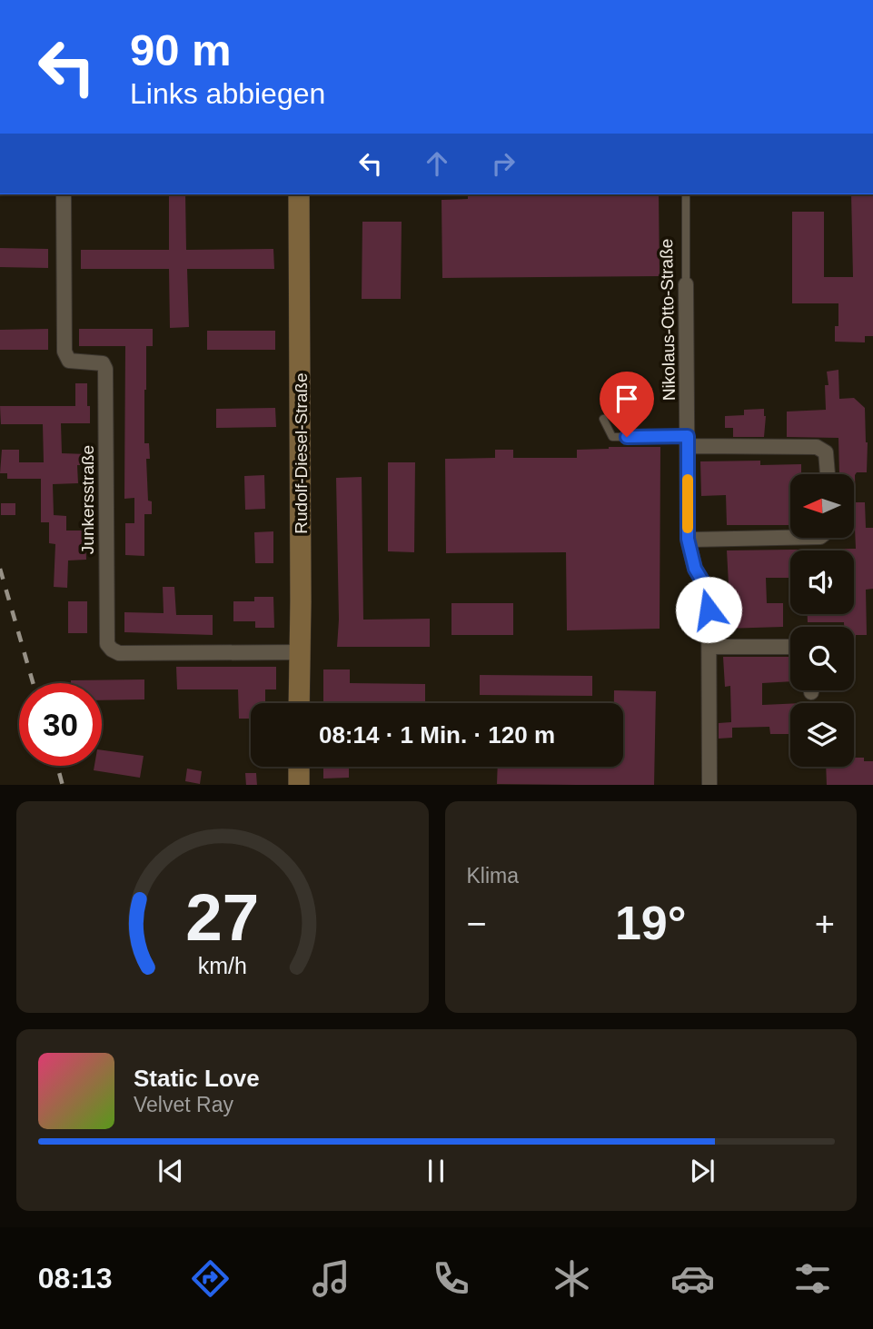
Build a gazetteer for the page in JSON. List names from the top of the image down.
{
  "streets": {
    "street": ["Nikolaus-Otto-Straße", "Rudolf-Diesel-Straße", "Junkersstraße"]
  },
  "crossings": [
    ["Rudolf-Diesel-Straße", "Junkersstraße"]
  ],
  "north": "left",
  "page": {
    "turn": ["90 m", "Links abbiegen"],
    "limit": "30",
    "trip": "08:14 · 1 Min. · 120 m",
    "tile": "Klima",
    "heat": ["−", "19°", "+"],
    "song": ["Static Love", "Velvet Ray"],
    "tabs": "08:13",
    "gauge": ["27", "km/h"]
  }
}
